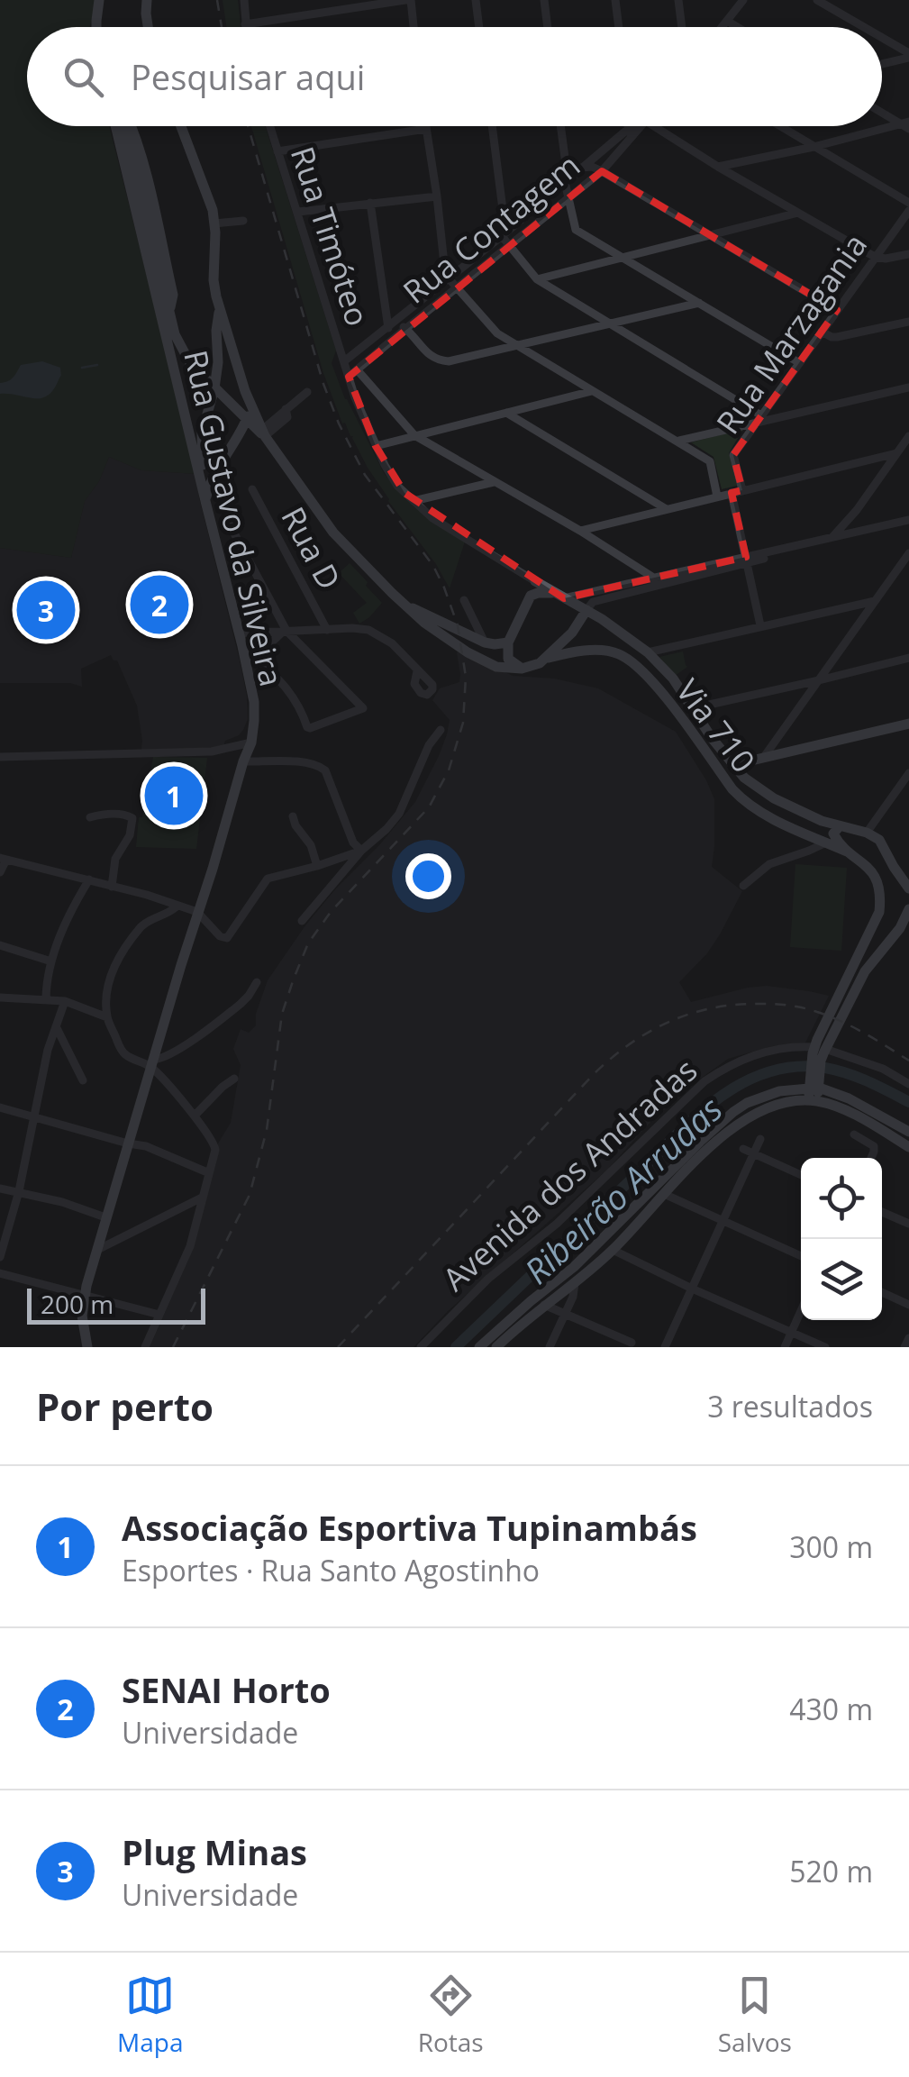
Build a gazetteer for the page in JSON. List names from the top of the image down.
{
  "streets": {
    "main road": ["Rua Gustavo da Silveira", "Via 710", "Avenida dos Andradas"],
    "street": [
      "Rua Contagem",
      "Rua Timóteo",
      "Rua Marzagania",
      "Rua D"
    ]
  },
  "crossings": [
    ["Rua Contagem", "Rua Timóteo"]
  ],
  "water": ["Ribeirão Arrudas"],
  "scale_bar": "200 m",
  "page": {
    "search": "Pesquisar aqui",
    "pins": ["2", "3", "1"],
    "scale": "200 m",
    "heading": ["Por perto", "3 resultados"],
    "list": [
      {
        "mark": "1",
        "name": "Associação Esportiva Tupinambás",
        "note": "Esportes · Rua Santo Agostinho",
        "value": "300 m"
      },
      {
        "mark": "2",
        "name": "SENAI Horto",
        "note": "Universidade",
        "value": "430 m"
      },
      {
        "mark": "3",
        "name": "Plug Minas",
        "note": "Universidade",
        "value": "520 m"
      }
    ],
    "nav": ["Mapa", "Rotas", "Salvos"]
  }
}
